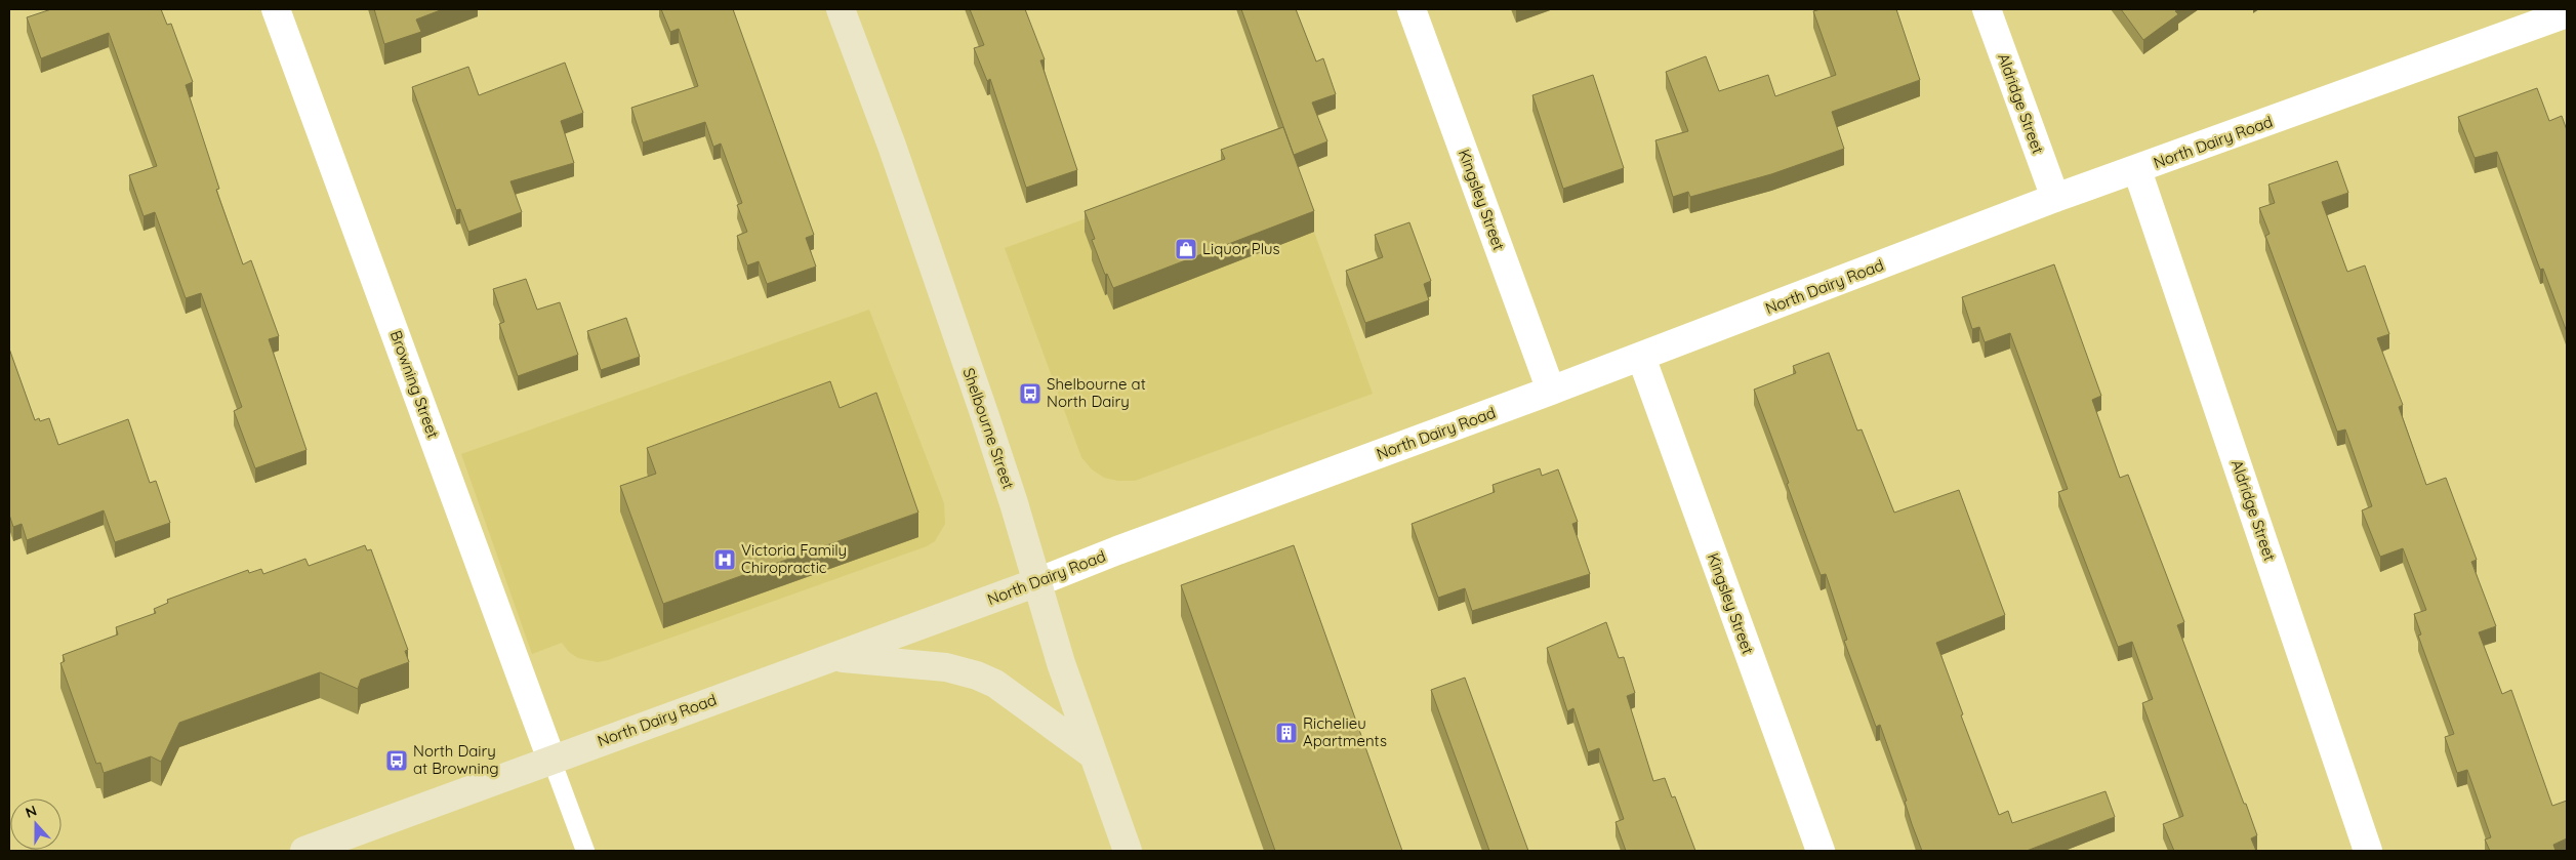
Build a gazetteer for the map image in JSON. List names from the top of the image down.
{
  "streets": {
    "street": [
      "Aldridge Street",
      "North Dairy Road",
      "Kingsley Street",
      "Browning Street",
      "Shelbourne Street"
    ]
  },
  "crossings": [
    ["Aldridge Street", "North Dairy Road"],
    ["North Dairy Road", "Kingsley Street"],
    ["North Dairy Road", "Browning Street"],
    ["North Dairy Road", "Shelbourne Street"]
  ],
  "places": {
    "shop": ["Liquor Plus"],
    "bus stop": ["Shelbourne at North Dairy", "North Dairy at Browning"],
    "hospital": ["Victoria Family Chiropractic"],
    "building": ["Richelieu Apartments"]
  },
  "north": "top"
}
